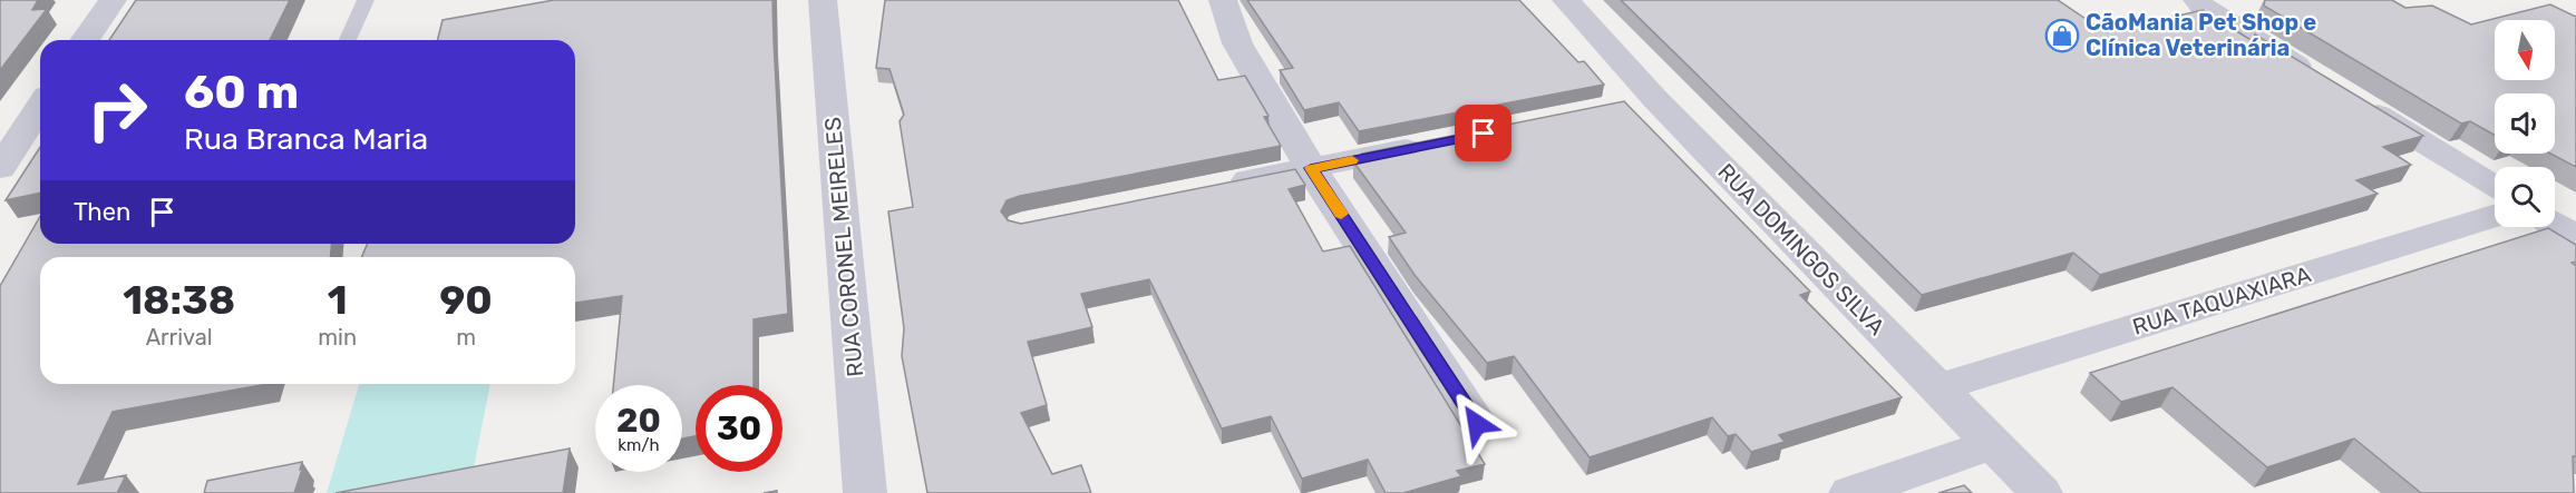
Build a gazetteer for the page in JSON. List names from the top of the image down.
{
  "streets": {
    "street": ["RUA CORONEL MEIRELES", "RUA DOMINGOS SILVA", "RUA TAQUAXIARA"]
  },
  "crossings": [
    ["RUA DOMINGOS SILVA", "RUA TAQUAXIARA"]
  ],
  "places": {
    "shop": ["CãoMania Pet Shop e Clínica Veterinária"]
  },
  "north": "bottom",
  "page": {
    "turn": ["60 m", "Rua Branca Maria"],
    "then": "Then",
    "eta": [
      "18:38",
      "Arrival",
      "1",
      "min",
      "90",
      "m"
    ],
    "speed": "20 km/h",
    "limit": "30"
  }
}
